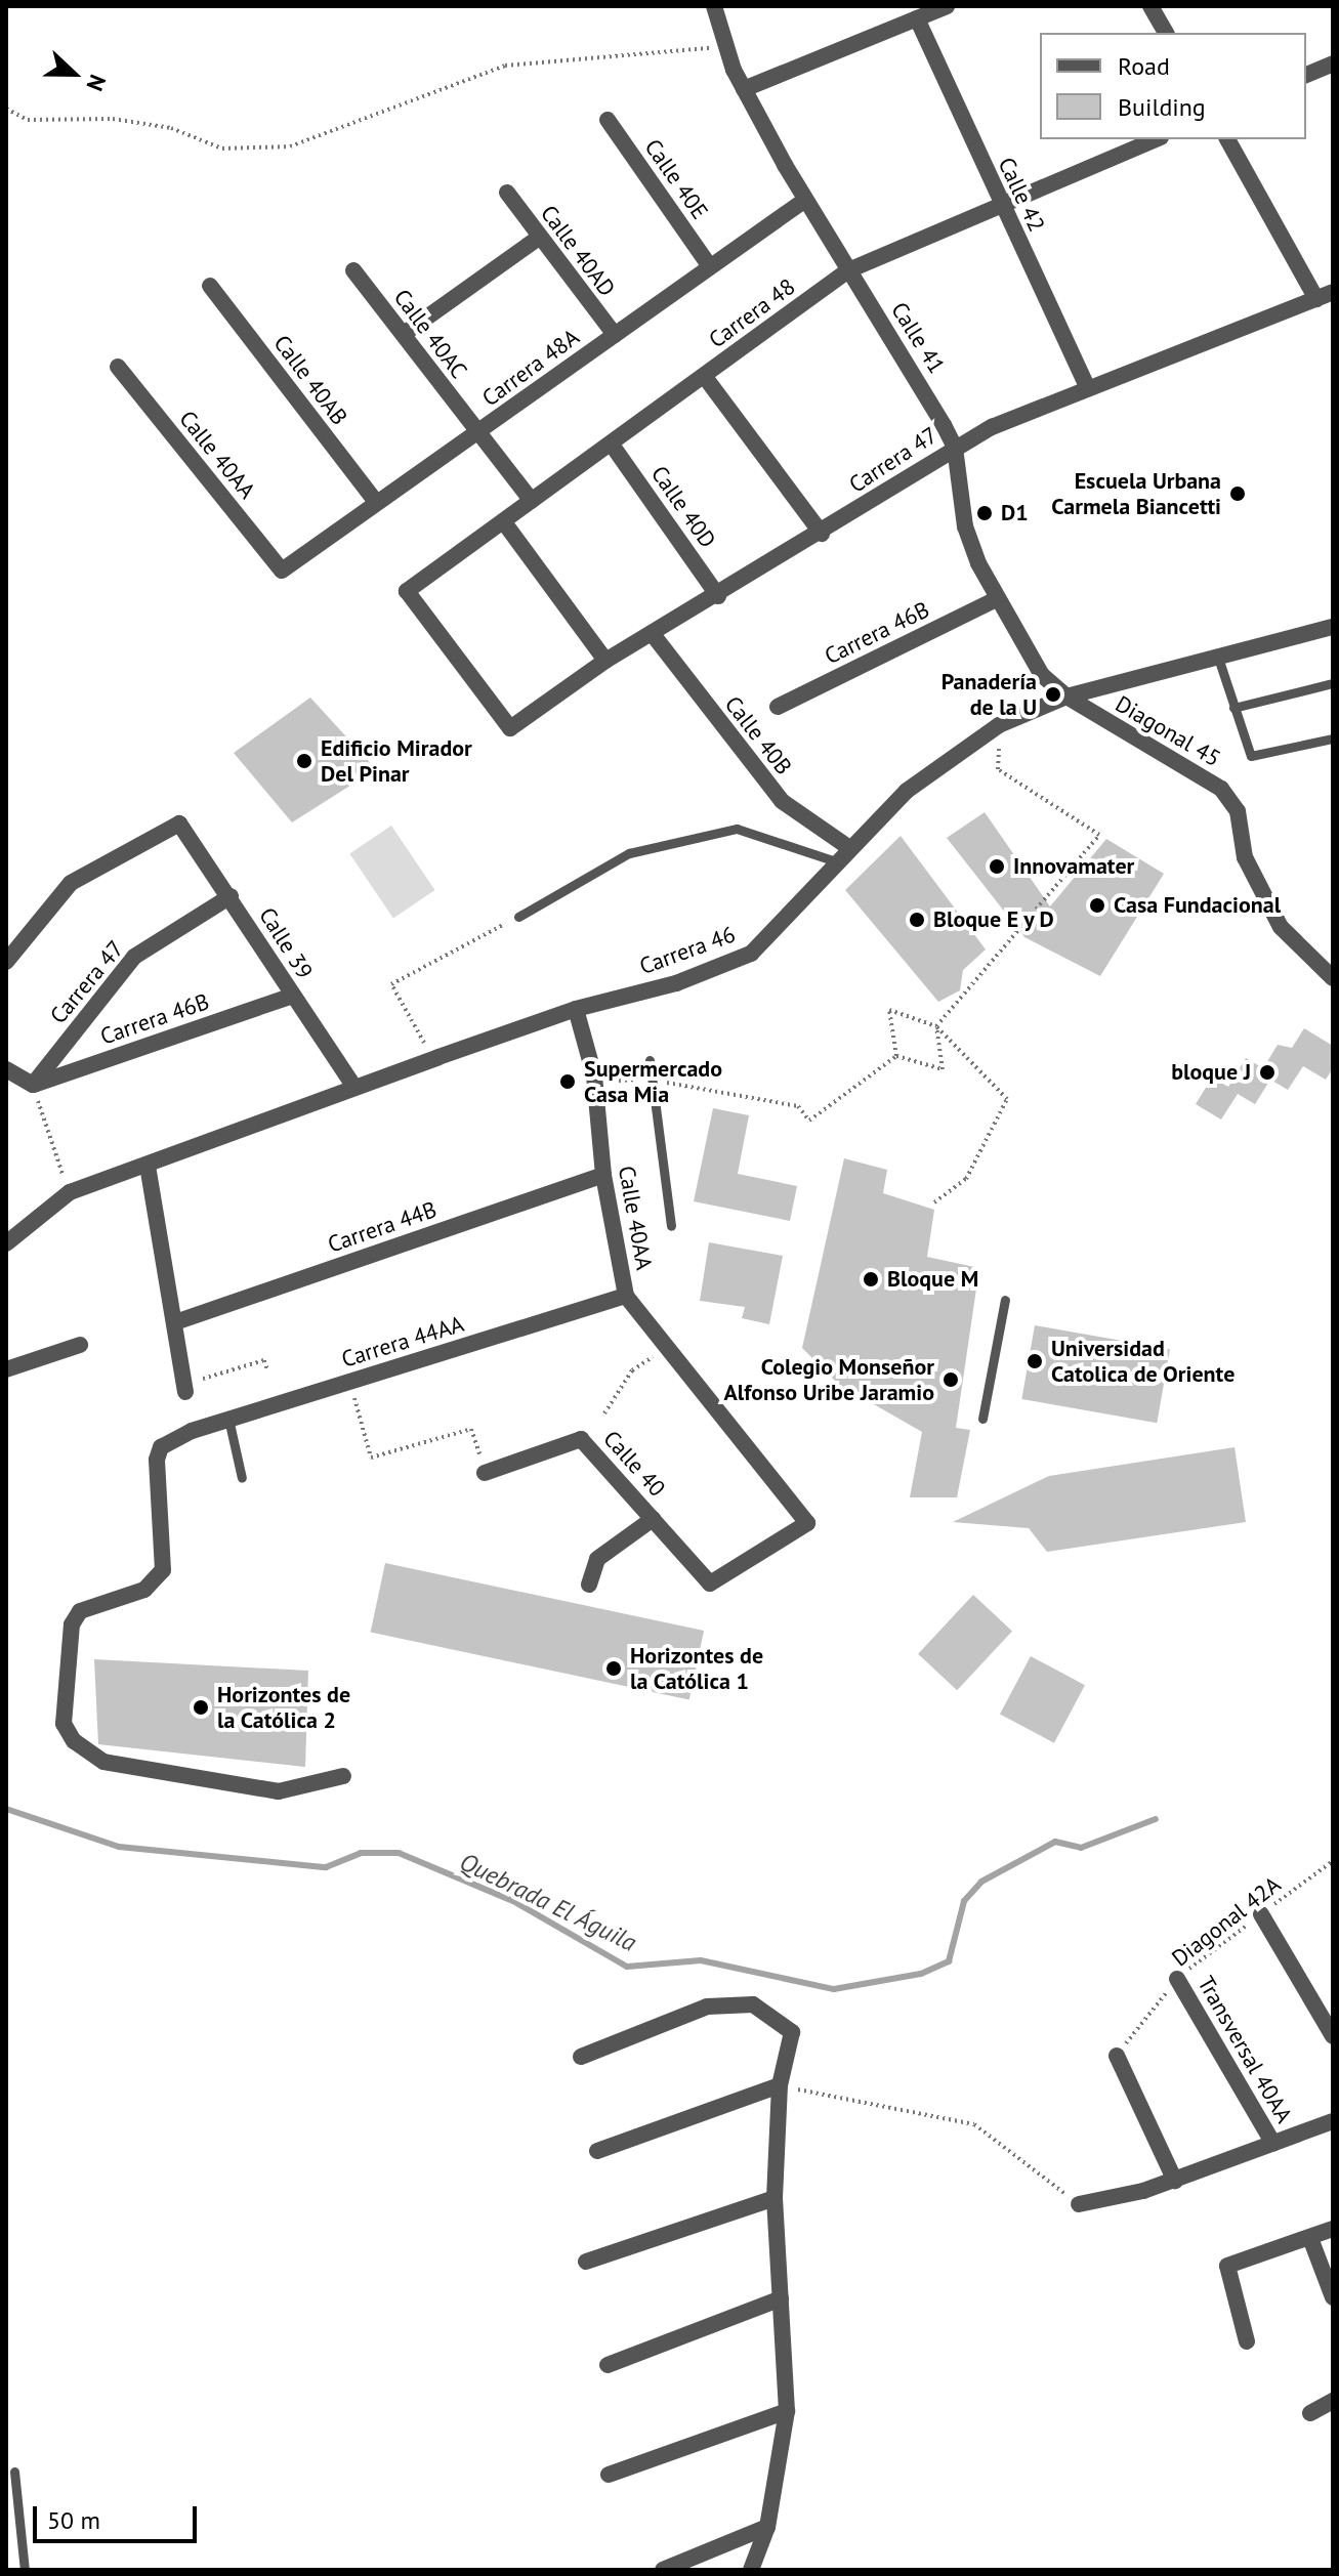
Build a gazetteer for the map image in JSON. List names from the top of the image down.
{
  "streets": {
    "street": [
      "Calle 40E",
      "Calle 42",
      "Calle 40AD",
      "Carrera 48",
      "Calle 40AC",
      "Calle 41",
      "Carrera 48A",
      "Calle 40AB",
      "Calle 40AA",
      "Carrera 47",
      "Calle 40D",
      "Carrera 46B",
      "Diagonal 45",
      "Calle 40B",
      "Calle 39",
      "Carrera 46",
      "Carrera 44B",
      "Carrera 44AA",
      "Calle 40",
      "Transversal 40AA"
    ],
    "path": ["Diagonal 42A"]
  },
  "crossings": [
    ["Calle 40E", "Carrera 48A"],
    ["Calle 42", "Carrera 48"],
    ["Calle 42", "Carrera 47"],
    ["Calle 40AD", "Carrera 48A"],
    ["Carrera 48", "Calle 40AC"],
    ["Carrera 48", "Calle 41"],
    ["Carrera 48", "Carrera 47"],
    ["Carrera 48", "Calle 40D"],
    ["Calle 40AC", "Carrera 48A"],
    ["Calle 41", "Carrera 48A"],
    ["Calle 41", "Carrera 47"],
    ["Calle 41", "Carrera 46B"],
    ["Calle 41", "Diagonal 45"],
    ["Calle 41", "Carrera 46"],
    ["Carrera 48A", "Calle 40AB"],
    ["Carrera 48A", "Calle 40AA"],
    ["Calle 40AA", "Carrera 46"],
    ["Calle 40AA", "Carrera 44B"],
    ["Calle 40AA", "Carrera 44AA"],
    ["Calle 40AA", "Calle 40"],
    ["Carrera 47", "Calle 40D"],
    ["Carrera 47", "Carrera 46B"],
    ["Carrera 47", "Calle 40B"],
    ["Carrera 47", "Calle 39"],
    ["Carrera 46B", "Calle 39"],
    ["Diagonal 45", "Carrera 46"],
    ["Calle 40B", "Carrera 46"],
    ["Calle 39", "Carrera 46"],
    ["Diagonal 42A", "Transversal 40AA"]
  ],
  "water": ["Quebrada El Águila"],
  "places": [
    "Escuela Urbana Carmela Biancetti",
    "D1",
    "Panadería de la U",
    "Edificio Mirador Del Pinar",
    "Innovamater",
    "Casa Fundacional",
    "Bloque E y D",
    "bloque J",
    "Supermercado Casa Mia",
    "Bloque M",
    "Universidad Catolica de Oriente",
    "Colegio Monseñor Alfonso Uribe Jaramio",
    "Horizontes de la Católica 1",
    "Horizontes de la Católica 2"
  ],
  "legend": ["Road", "Building"],
  "scale_bar": "50 m",
  "north": "right"
}
